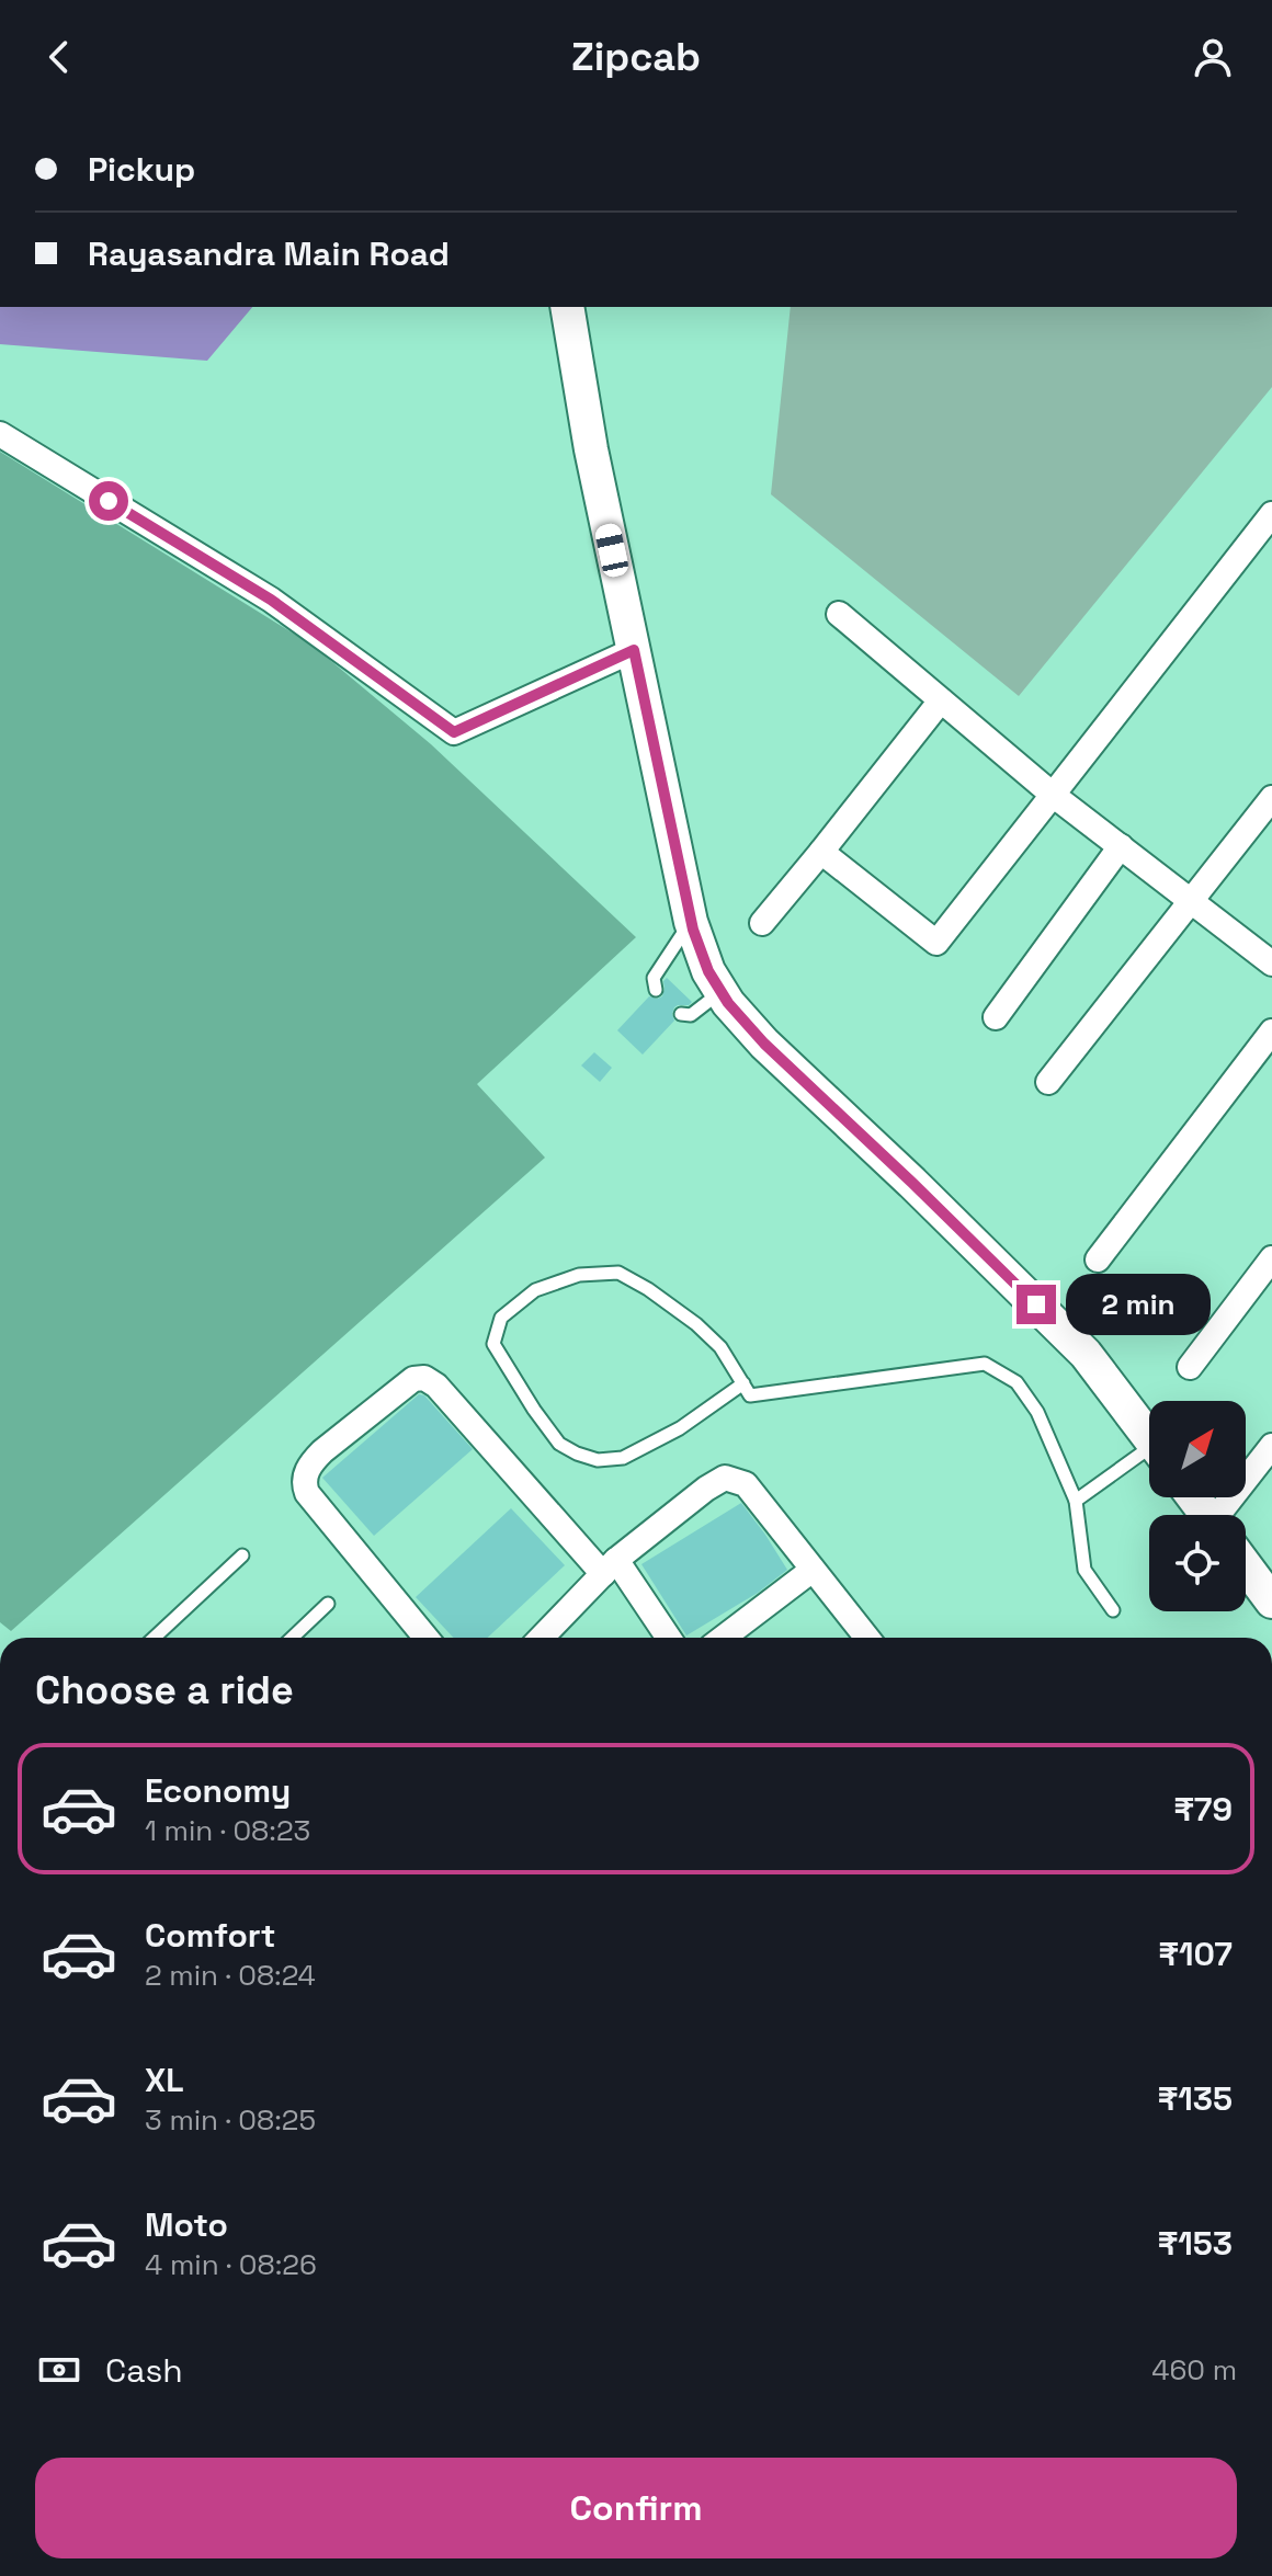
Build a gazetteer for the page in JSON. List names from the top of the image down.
{
  "north": "top right",
  "page": {
    "header": "Zipcab",
    "banner": ["Pickup", "Rayasandra Main Road"],
    "bubble": "2 min",
    "heading": "Choose a ride",
    "list": [
      {
        "name": "Economy",
        "note": "1 min · 08:23",
        "value": "₹79"
      },
      {
        "name": "Comfort",
        "note": "2 min · 08:24",
        "value": "₹107"
      },
      {
        "name": "XL",
        "note": "3 min · 08:25",
        "value": "₹135"
      },
      {
        "name": "Moto",
        "note": "4 min · 08:26",
        "value": "₹153"
      }
    ],
    "pay": ["Cash", "460 m"],
    "buttons": "Confirm"
  }
}
